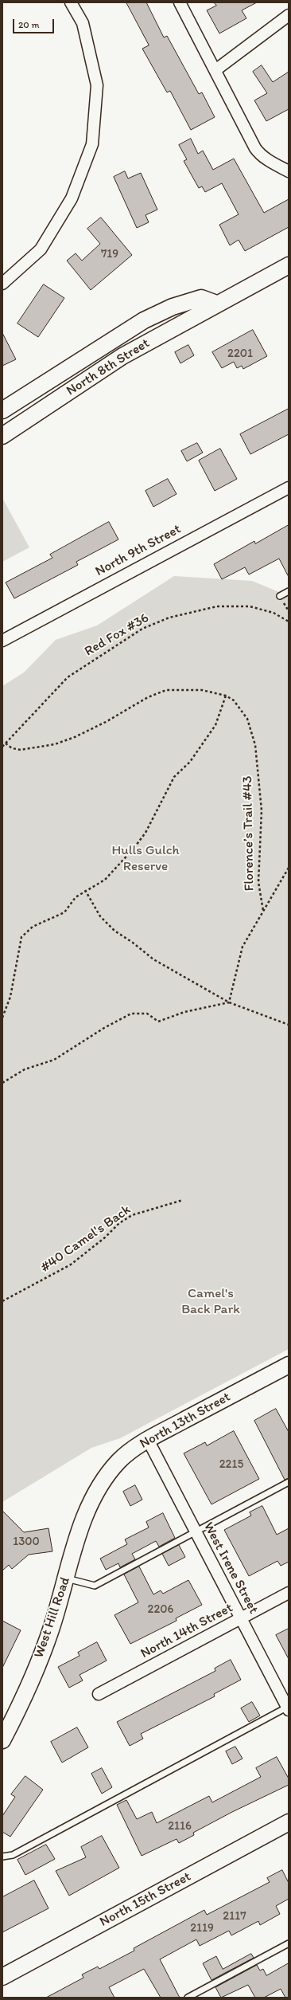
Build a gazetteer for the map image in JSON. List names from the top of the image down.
{
  "streets": {
    "street": [
      "North 8th Street",
      "North 9th Street",
      "North 13th Street",
      "West Irene Street",
      "West Hill Road",
      "North 14th Street",
      "North 15th Street"
    ],
    "path": ["Red Fox #36", "Florence’s Trail #43", "#40 Camel's Back"]
  },
  "crossings": [
    ["Red Fox #36", "Florence’s Trail #43"],
    ["North 13th Street", "West Irene Street"],
    ["North 13th Street", "West Hill Road"],
    ["West Irene Street", "North 14th Street"]
  ],
  "parks": ["Hulls Gulch Reserve", "Camel's Back Park"],
  "house_numbers": [
    "719",
    "2201",
    "2215",
    "1300",
    "2206",
    "2116",
    "2117",
    "2119"
  ],
  "scale_bar": "20 m"
}
